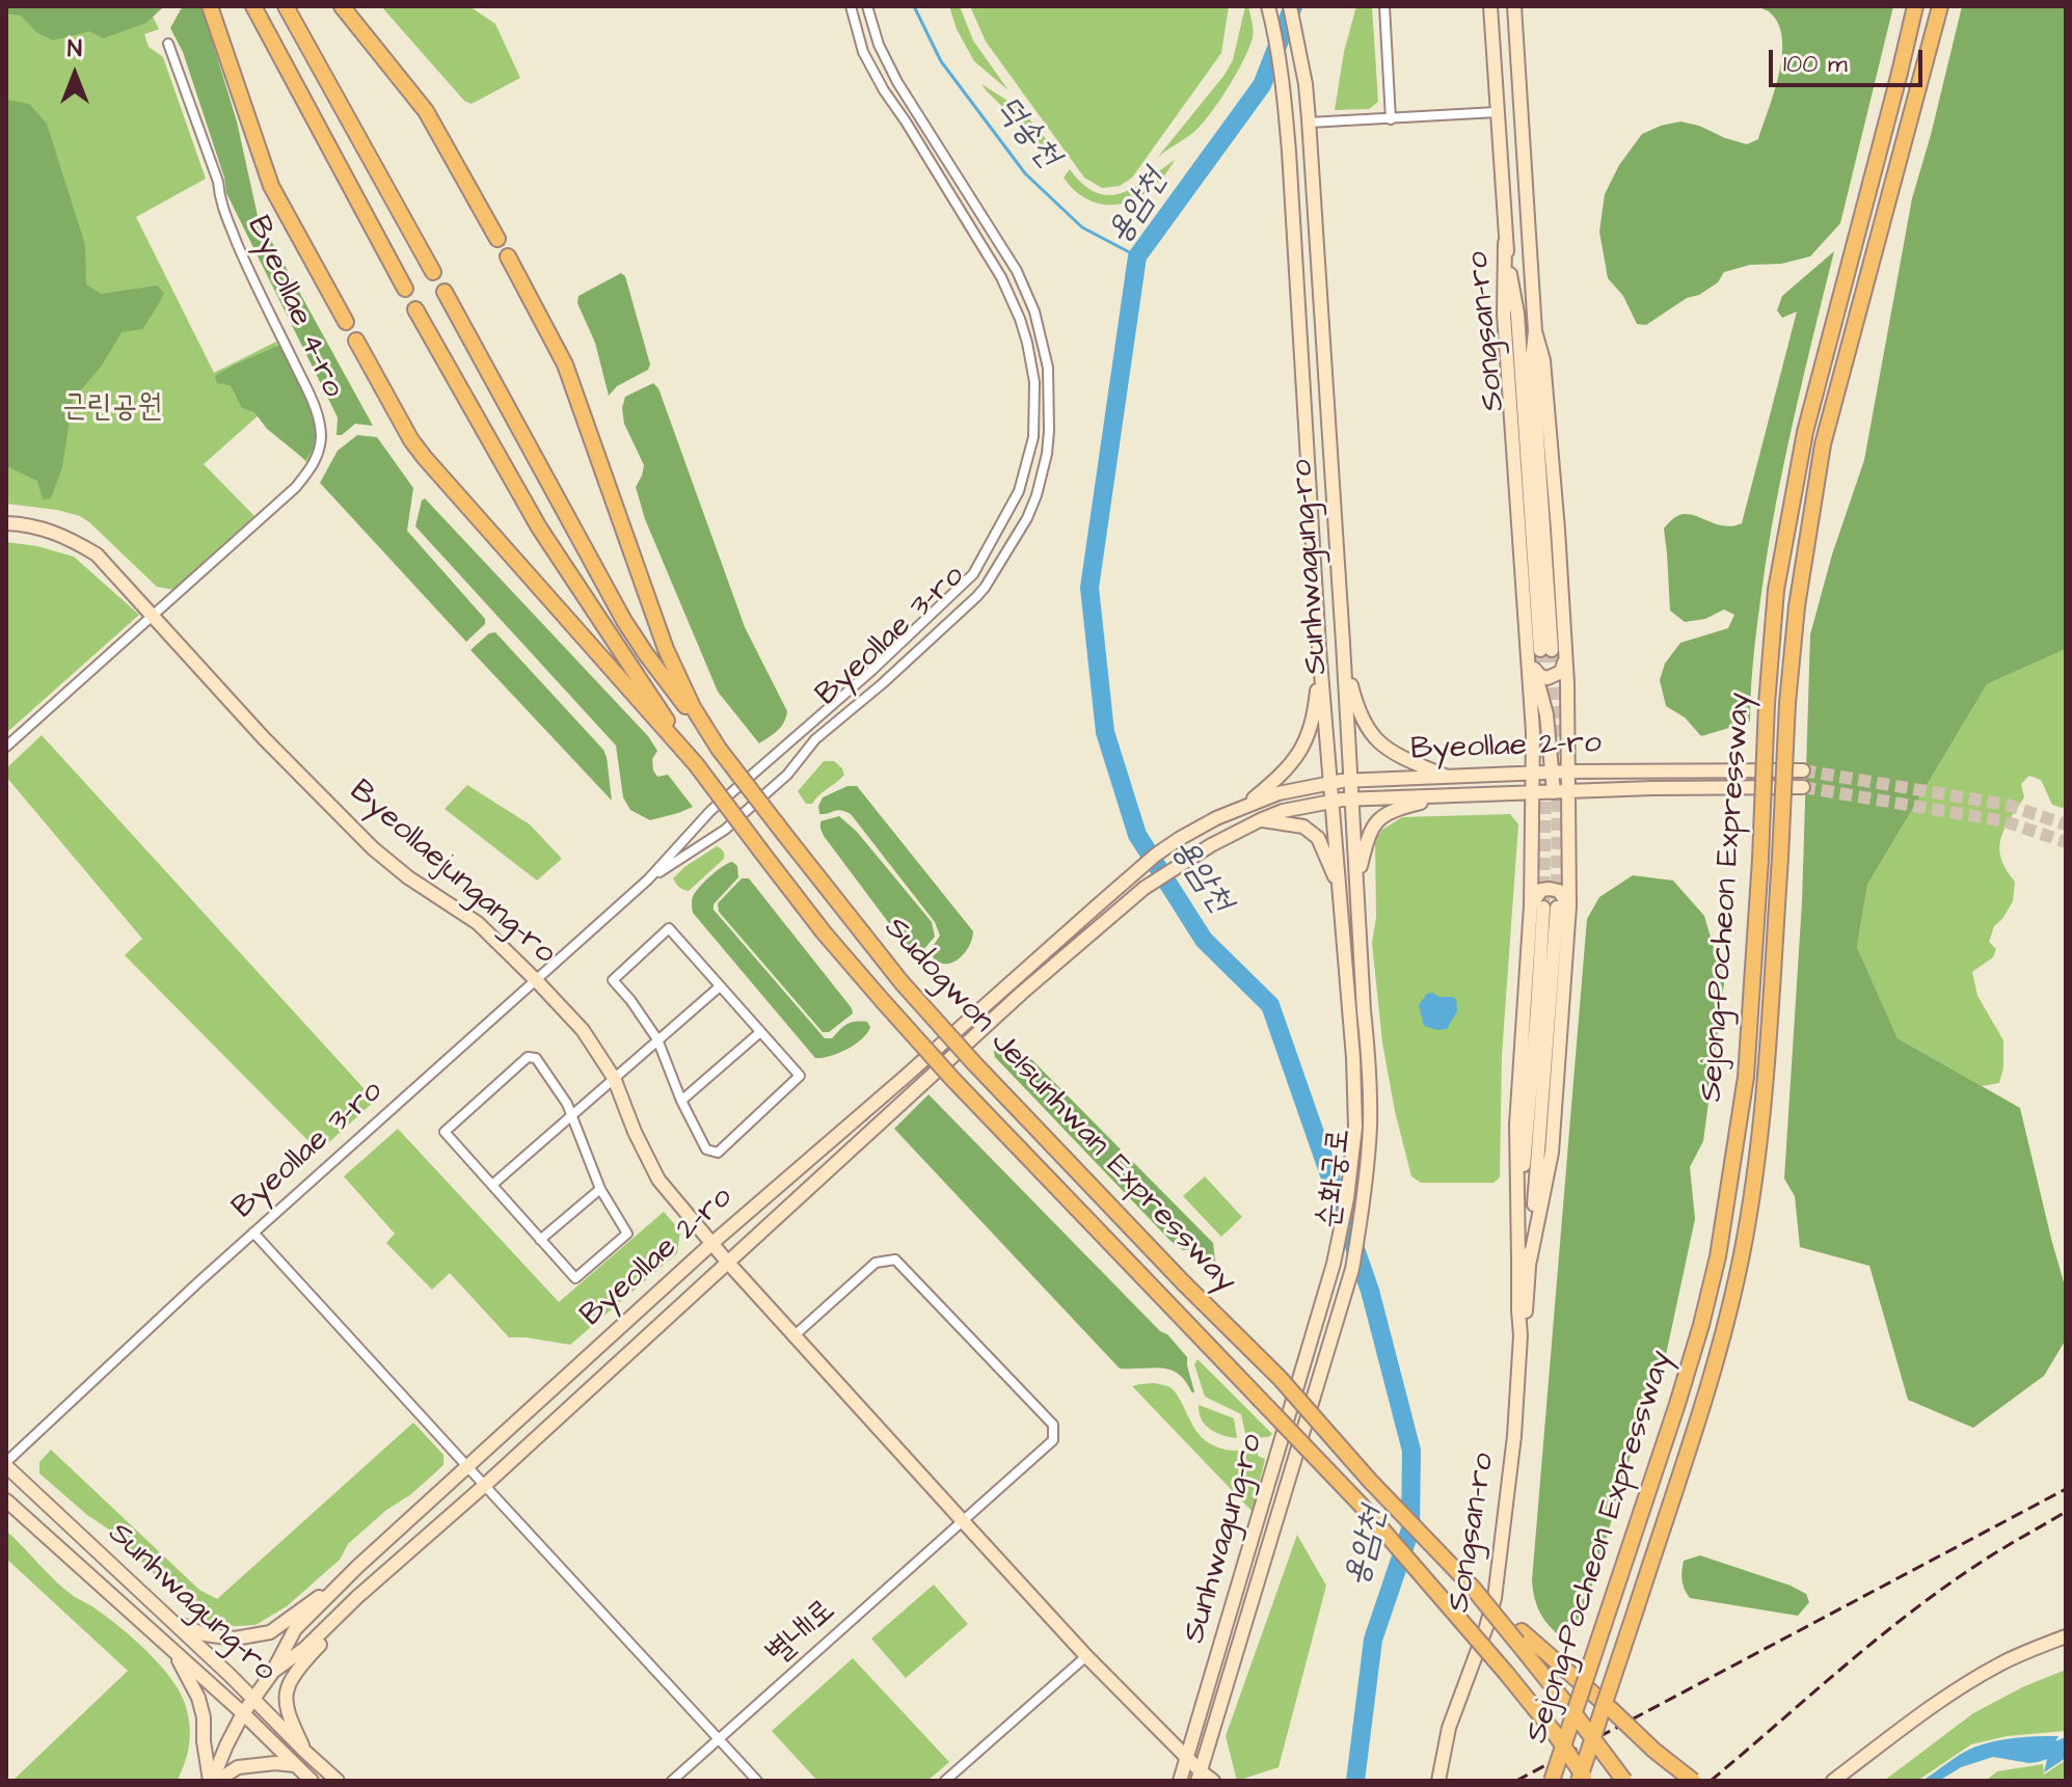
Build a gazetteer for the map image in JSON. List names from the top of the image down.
{
  "streets": {
    "highway": ["Sejong-Pocheon Expressway", "Sudogwon Je1sunhwan Expressway"],
    "street": [
      "Byeollae 4-ro",
      "Songsan-ro",
      "Sunhwagung-ro",
      "Byeollae 3-ro",
      "Byeollae 2-ro",
      "Byeollaejungang-ro",
      "순화궁로",
      "별내1로"
    ]
  },
  "crossings": [
    ["Byeollae 4-ro", "Byeollaejungang-ro"],
    ["Sunhwagung-ro", "Byeollae 3-ro"],
    ["Sunhwagung-ro", "Byeollae 2-ro"],
    ["Sunhwagung-ro", "Byeollaejungang-ro"],
    ["Sunhwagung-ro", "순화궁로"],
    ["Byeollae 3-ro", "Byeollaejungang-ro"],
    ["Byeollae 2-ro", "Byeollaejungang-ro"],
    ["Byeollaejungang-ro", "별내1로"]
  ],
  "water": ["덕송천", "용암천"],
  "parks": ["근린공원"],
  "scale_bar": "100 m",
  "north": "top"
}
